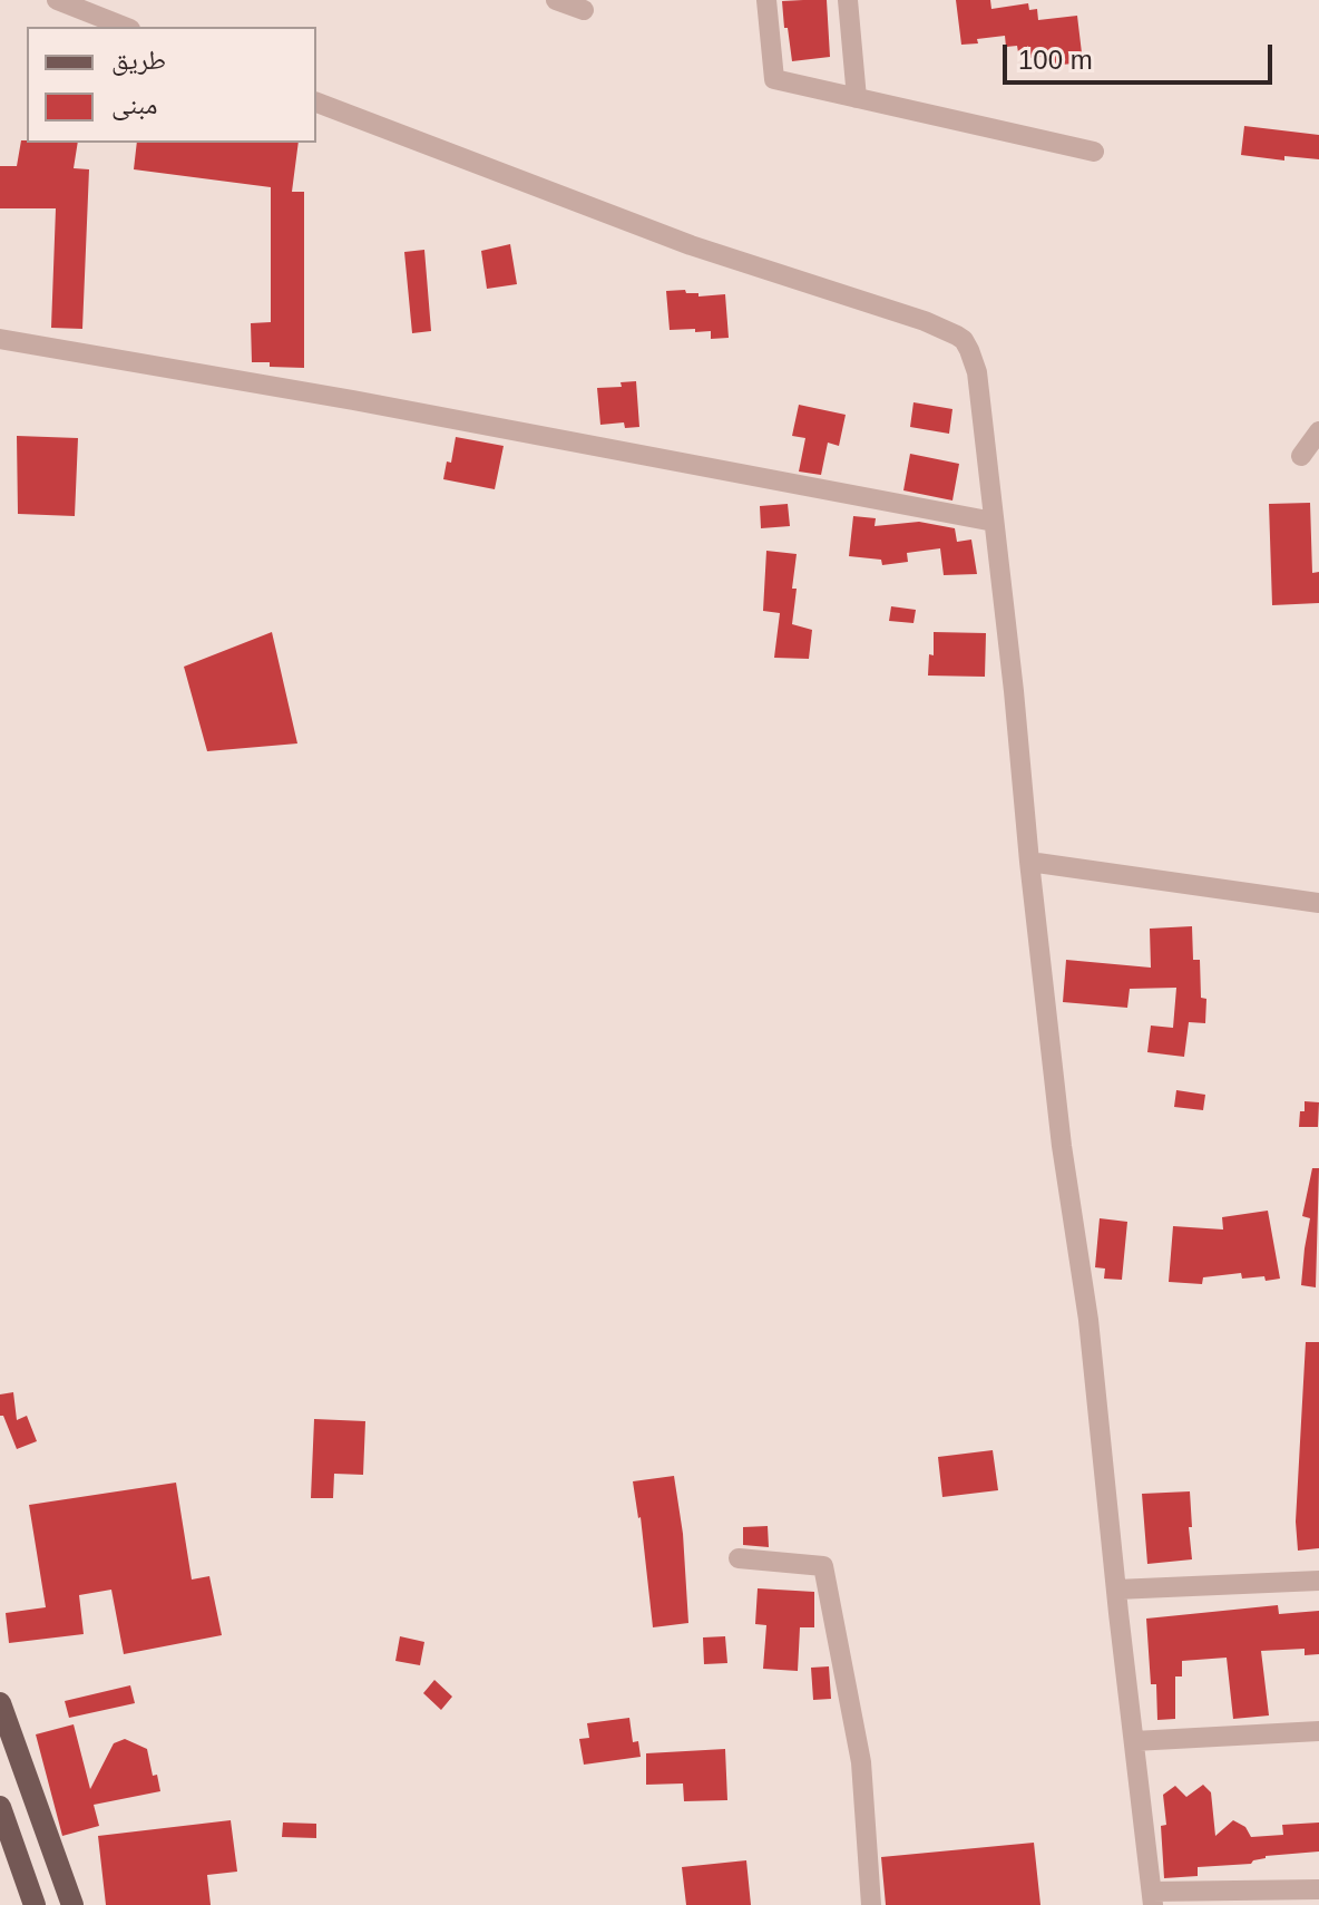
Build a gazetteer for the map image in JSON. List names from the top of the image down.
{
  "legend": ["طريق", "مبنى"],
  "scale_bar": "100 m"
}
